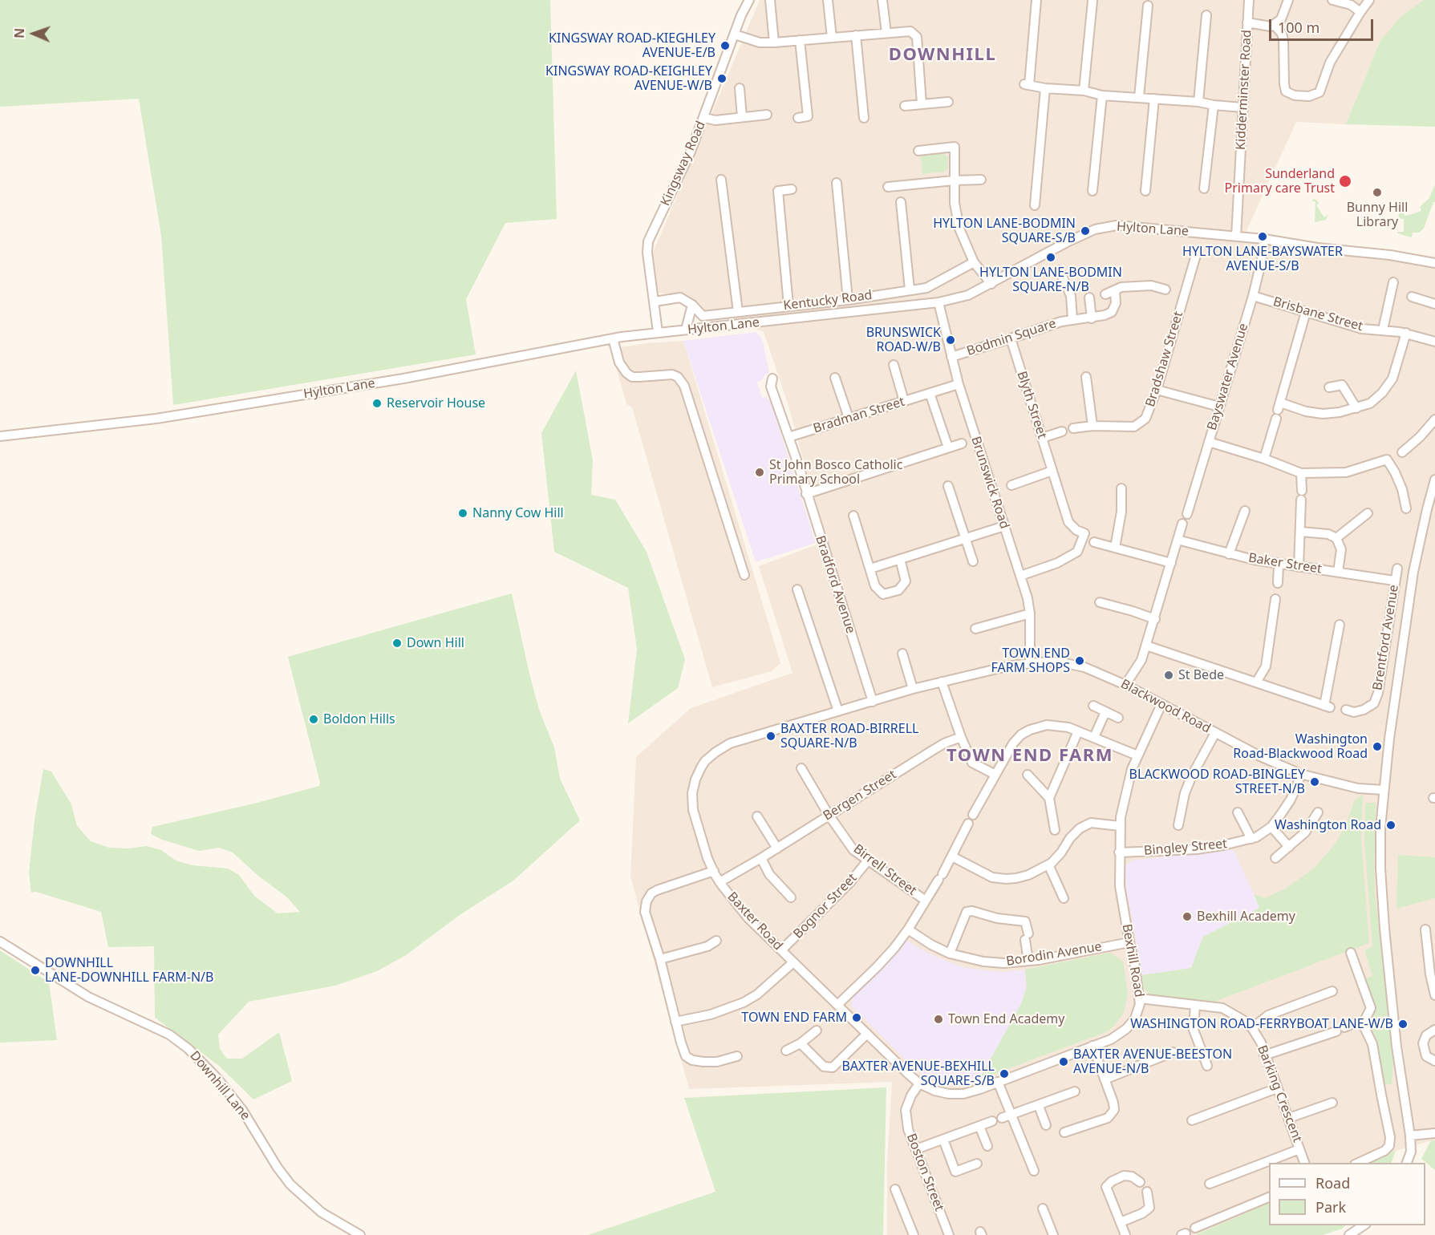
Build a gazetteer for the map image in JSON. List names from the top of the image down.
{
  "streets": {
    "street": [
      "Kidderminster Road",
      "Kingsway Road",
      "Hylton Lane",
      "Kentucky Road",
      "Brisbane Street",
      "Bodmin Square",
      "Bradshaw Street",
      "Bayswater Avenue",
      "Blyth Street",
      "Bradman Street",
      "Brunswick Road",
      "Baker Street",
      "Bradford Avenue",
      "Brentford Avenue",
      "Blackwood Road",
      "Bergen Street",
      "Bingley Street",
      "Birrell Street",
      "Bognor Street",
      "Baxter Road",
      "Borodin Avenue",
      "Bexhill Road",
      "Downhill Lane",
      "Barking Crescent",
      "Boston Street"
    ]
  },
  "crossings": [
    ["Kidderminster Road", "Hylton Lane"],
    ["Kingsway Road", "Hylton Lane"],
    ["Kingsway Road", "Kentucky Road"],
    ["Hylton Lane", "Bayswater Avenue"],
    ["Hylton Lane", "Brunswick Road"],
    ["Brisbane Street", "Bayswater Avenue"],
    ["Bodmin Square", "Blyth Street"],
    ["Bodmin Square", "Brunswick Road"],
    ["Blyth Street", "Brunswick Road"],
    ["Bradman Street", "Brunswick Road"],
    ["Bradman Street", "Bradford Avenue"],
    ["Brunswick Road", "Blackwood Road"],
    ["Baker Street", "Brentford Avenue"],
    ["Bradford Avenue", "Baxter Road"],
    ["Blackwood Road", "Bingley Street"],
    ["Blackwood Road", "Baxter Road"],
    ["Blackwood Road", "Bexhill Road"],
    ["Bergen Street", "Birrell Street"],
    ["Bergen Street", "Baxter Road"],
    ["Bingley Street", "Bexhill Road"],
    ["Birrell Street", "Bognor Street"],
    ["Bognor Street", "Baxter Road"],
    ["Baxter Road", "Bexhill Road"],
    ["Baxter Road", "Boston Street"],
    ["Borodin Avenue", "Bexhill Road"],
    ["Bexhill Road", "Barking Crescent"],
    ["Bexhill Road", "Boston Street"]
  ],
  "districts": ["DOWNHILL", "TOWN END FARM"],
  "places": [
    "KINGSWAY ROAD-KIEGHLEY AVENUE-E/B",
    "KINGSWAY ROAD-KEIGHLEY AVENUE-W/B",
    "Sunderland Primary care Trust",
    "Bunny Hill Library",
    "HYLTON LANE-BODMIN SQUARE-S/B",
    "HYLTON LANE-BAYSWATER AVENUE-S/B",
    "HYLTON LANE-BODMIN SQUARE-N/B",
    "BRUNSWICK ROAD-W/B",
    "Reservoir House",
    "St John Bosco Catholic Primary School",
    "Nanny Cow Hill",
    "Down Hill",
    "TOWN END FARM SHOPS",
    "St Bede",
    "Boldon Hills",
    "BAXTER ROAD-BIRRELL SQUARE-N/B",
    "Washington Road-Blackwood Road",
    "BLACKWOOD ROAD-BINGLEY STREET-N/B",
    "Washington Road",
    "Bexhill Academy",
    "DOWNHILL LANE-DOWNHILL FARM-N/B",
    "TOWN END FARM",
    "Town End Academy",
    "WASHINGTON ROAD-FERRYBOAT LANE-W/B",
    "BAXTER AVENUE-BEESTON AVENUE-N/B",
    "BAXTER AVENUE-BEXHILL SQUARE-S/B"
  ],
  "legend": ["Road", "Park"],
  "scale_bar": "100 m",
  "north": "left"
}
